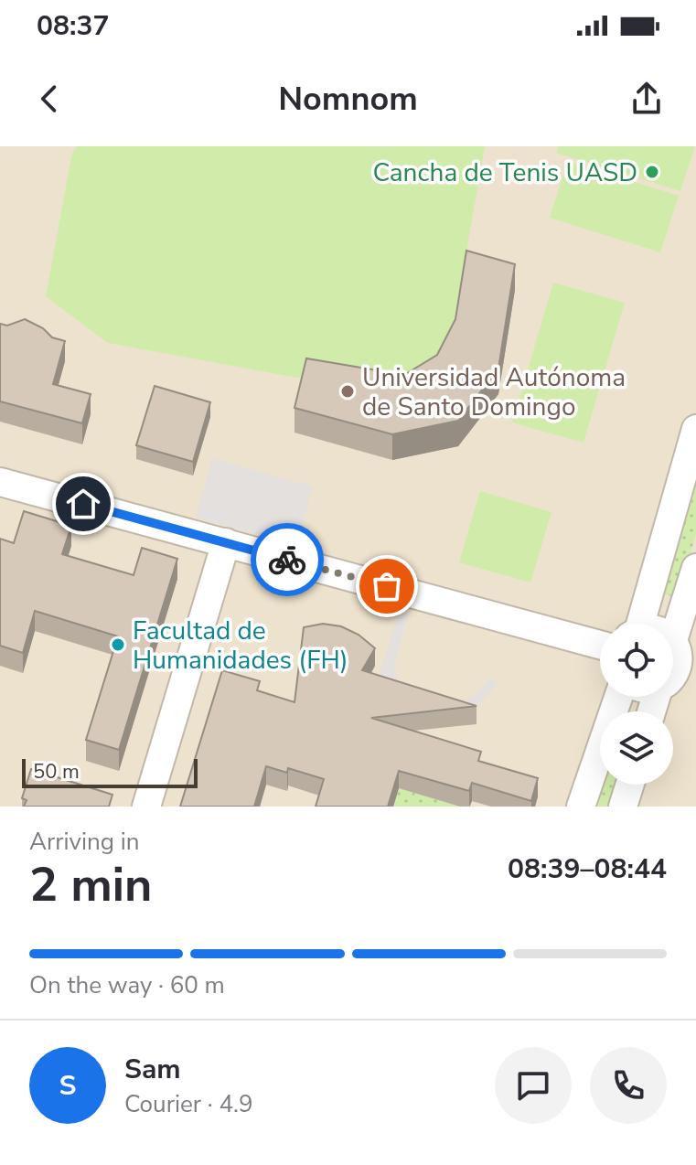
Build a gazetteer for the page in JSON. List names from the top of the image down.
{
  "places": ["Cancha de Tenis UASD", "Universidad Autónoma de Santo Domingo", "Facultad de Humanidades (FH)"],
  "scale_bar": "50 m",
  "page": {
    "status": "08:37",
    "header": "Nomnom",
    "scale": "50 m",
    "heading": ["2 min", "Arriving in", "08:39–08:44"],
    "panel": ["Sam", "Courier · 4.9"],
    "bar": "On the way · 60 m",
    "round": "S"
  }
}
